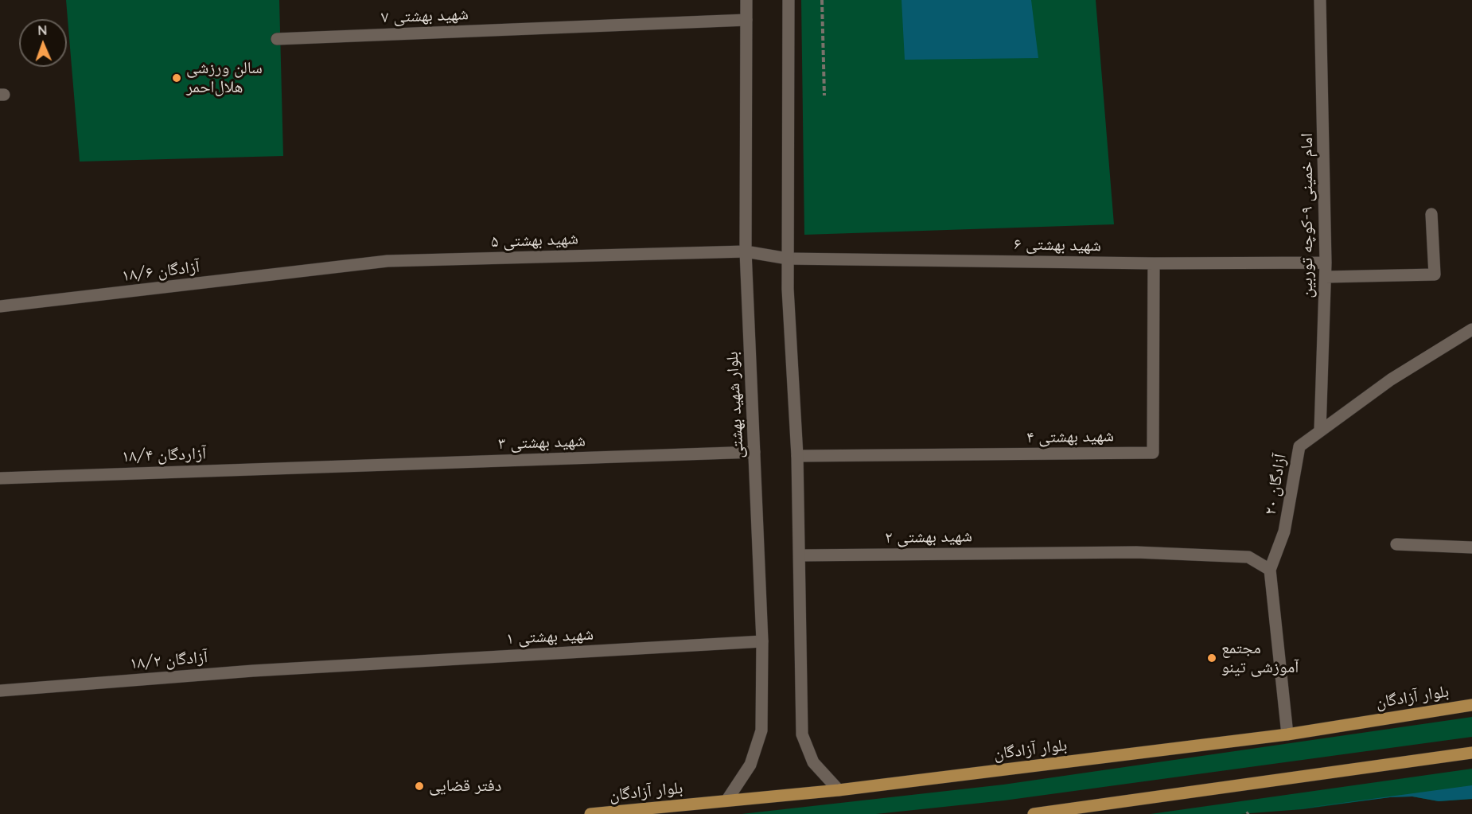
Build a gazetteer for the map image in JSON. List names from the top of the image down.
{
  "streets": {
    "main road": ["بلوار آزادگان"],
    "street": [
      "شهید بهشتی ۷",
      "امام خمینی ۹-کوچه توربین",
      "شهید بهشتی ۵",
      "شهید بهشتی ۶",
      "آزادگان ۱۸/۶",
      "بلوار شهید بهشتی",
      "شهید بهشتی ۴",
      "شهید بهشتی ۳",
      "آزاردگان ۱۸/۴",
      "آزادگان ۲۰",
      "شهید بهشتی ۲",
      "شهید بهشتی ۱",
      "آزادگان ۱۸/۲"
    ]
  },
  "crossings": [
    ["شهید بهشتی ۷", "بلوار شهید بهشتی"],
    ["امام خمینی ۹-کوچه توربین", "شهید بهشتی ۶"],
    ["امام خمینی ۹-کوچه توربین", "آزادگان ۲۰"],
    ["شهید بهشتی ۵", "شهید بهشتی ۶"],
    ["شهید بهشتی ۵", "آزادگان ۱۸/۶"],
    ["شهید بهشتی ۵", "بلوار شهید بهشتی"],
    ["شهید بهشتی ۶", "شهید بهشتی ۴"],
    ["بلوار شهید بهشتی", "شهید بهشتی ۳"],
    ["بلوار شهید بهشتی", "شهید بهشتی ۱"],
    ["بلوار شهید بهشتی", "بلوار آزادگان"],
    ["شهید بهشتی ۳", "آزاردگان ۱۸/۴"],
    ["آزادگان ۲۰", "شهید بهشتی ۲"],
    ["آزادگان ۲۰", "بلوار آزادگان"],
    ["شهید بهشتی ۱", "آزادگان ۱۸/۲"]
  ],
  "places": ["سالن ورزشی هلال‌احمر", "مجتمع آموزشی تینو", "دفتر قضایی"],
  "north": "top"
}
